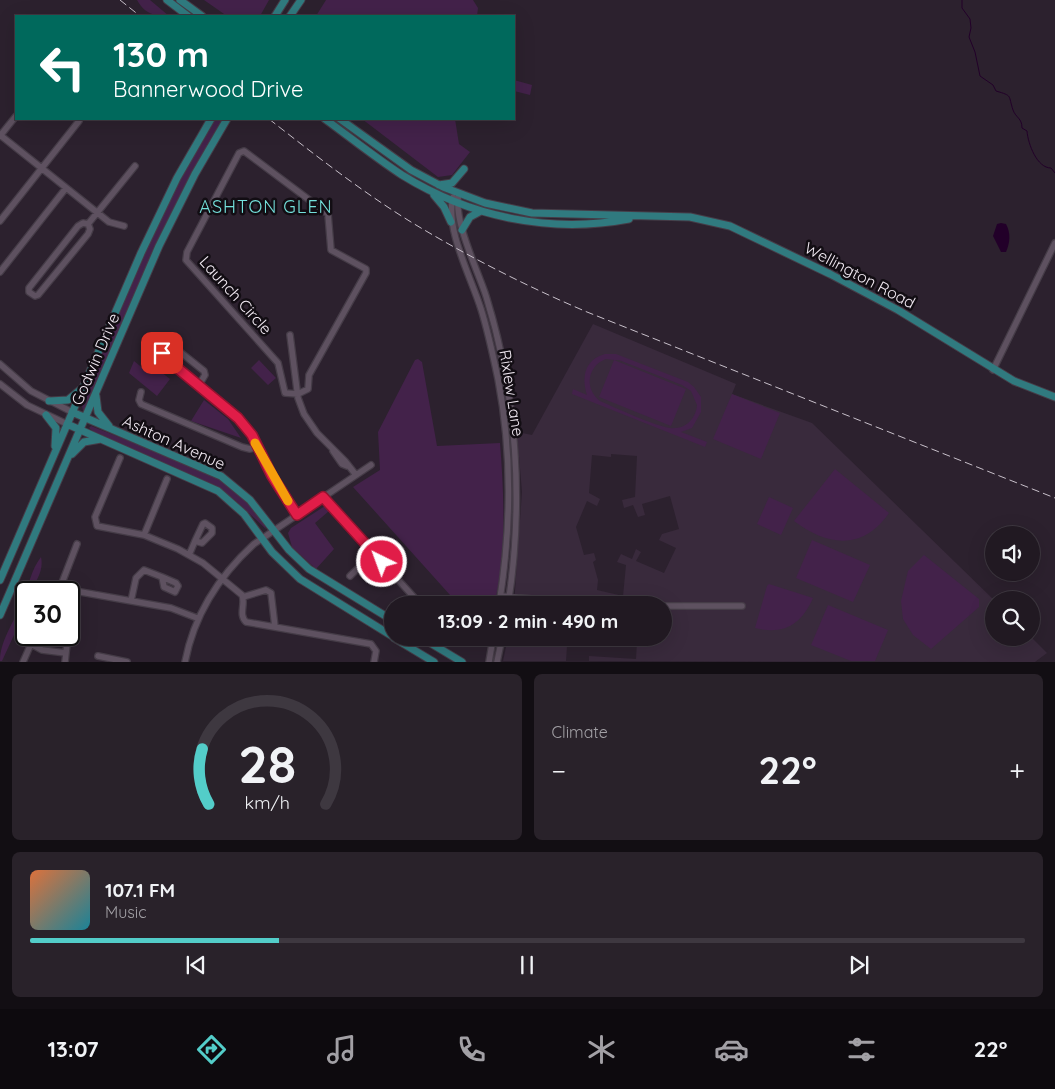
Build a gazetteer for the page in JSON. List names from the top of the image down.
{
  "streets": {
    "main road": ["Wellington Road", "Godwin Drive", "Ashton Avenue"],
    "street": ["Launch Circle", "Rixlew Lane"]
  },
  "crossings": [
    ["Wellington Road", "Rixlew Lane"],
    ["Godwin Drive", "Ashton Avenue"]
  ],
  "districts": ["ASHTON GLEN"],
  "page": {
    "turn": ["130 m", "Bannerwood Drive"],
    "limit": "30",
    "trip": "13:09 · 2 min · 490 m",
    "tile": "Climate",
    "heat": ["−", "22°", "+"],
    "song": ["107.1 FM", "Music"],
    "tabs": ["13:07", "22°"],
    "gauge": ["28", "km/h"]
  }
}
